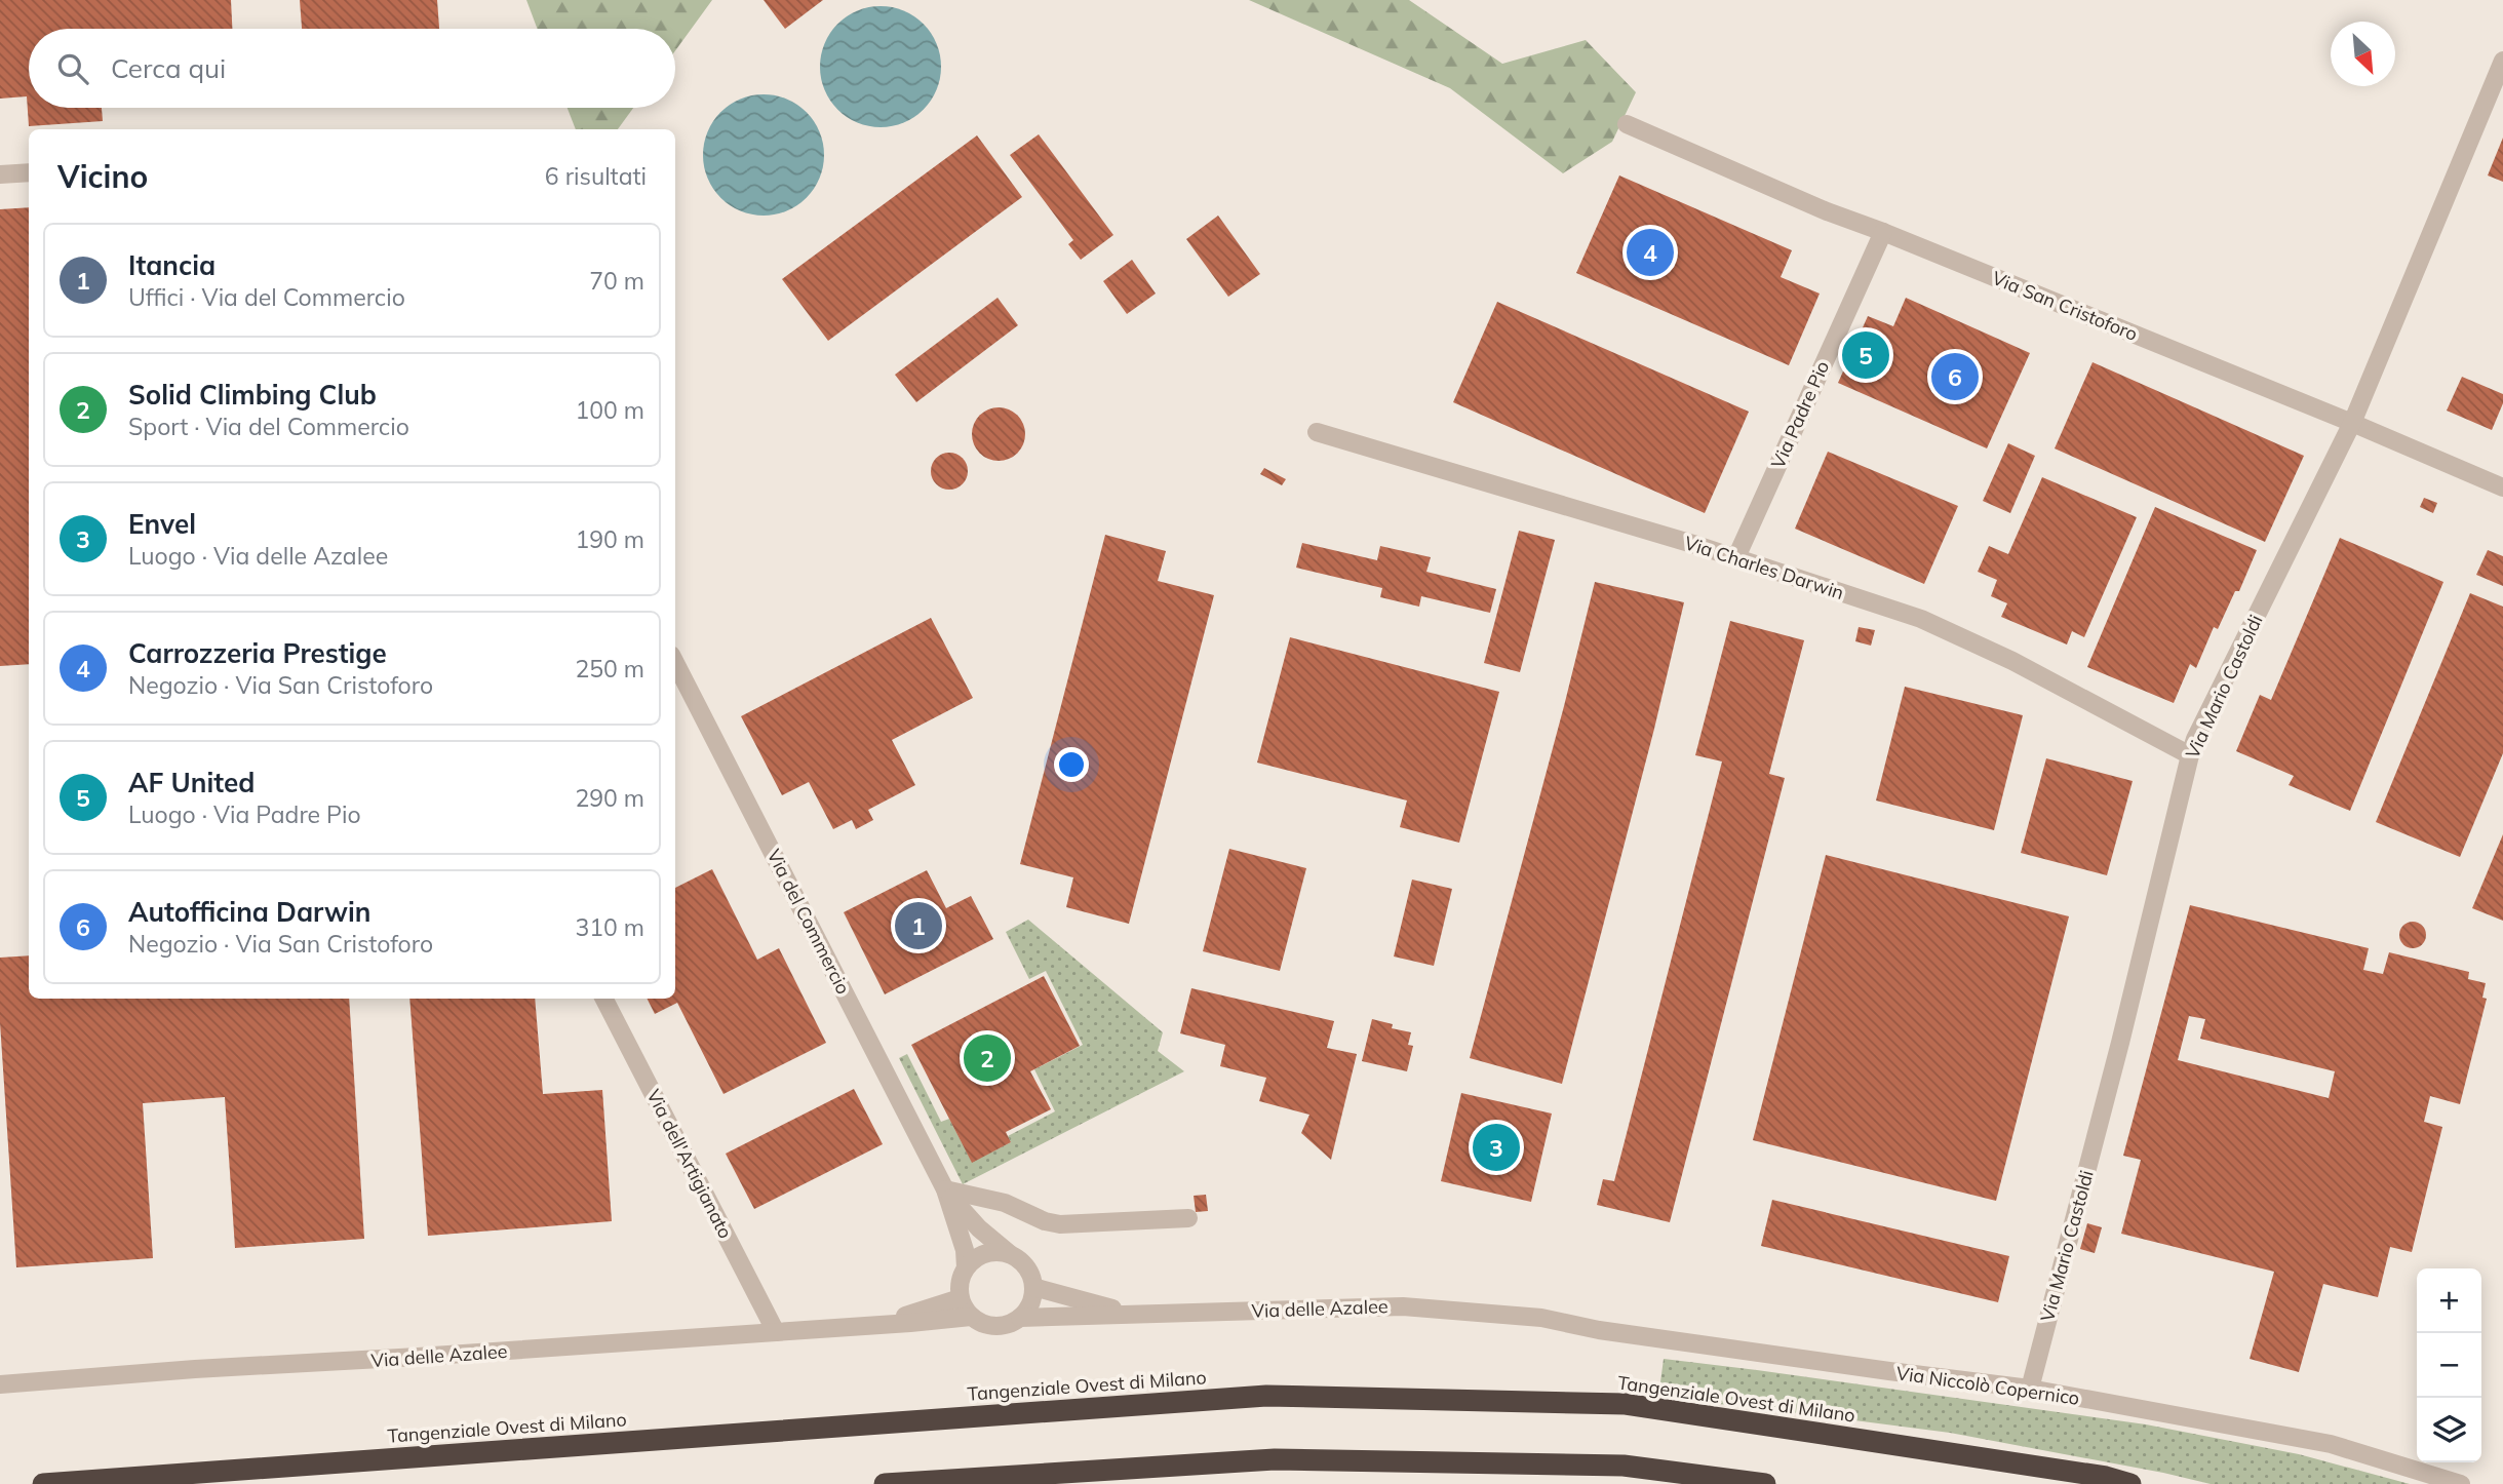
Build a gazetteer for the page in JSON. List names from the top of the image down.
{
  "streets": {
    "highway": ["Tangenziale Ovest di Milano"],
    "street": [
      "Via San Cristoforo",
      "Via Padre Pio",
      "Via Charles Darwin",
      "Via Mario Castoldi",
      "Via del Commercio",
      "Via dell'Artigianato",
      "Via delle Azalee",
      "Via Niccolò Copernico"
    ]
  },
  "crossings": [
    ["Via San Cristoforo", "Via Padre Pio"],
    ["Via San Cristoforo", "Via Mario Castoldi"],
    ["Via Padre Pio", "Via Charles Darwin"],
    ["Via Charles Darwin", "Via Mario Castoldi"],
    ["Via Mario Castoldi", "Via Niccolò Copernico"],
    ["Via del Commercio", "Via delle Azalee"],
    ["Via dell'Artigianato", "Via delle Azalee"],
    ["Via delle Azalee", "Via Niccolò Copernico"]
  ],
  "north": "bottom right",
  "page": {
    "search": "Cerca qui",
    "heading": ["Vicino", "6 risultati"],
    "list": [
      {
        "mark": "1",
        "name": "Itancia",
        "note": "Uffici · Via del Commercio",
        "value": "70 m"
      },
      {
        "mark": "2",
        "name": "Solid Climbing Club",
        "note": "Sport · Via del Commercio",
        "value": "100 m"
      },
      {
        "mark": "3",
        "name": "Envel",
        "note": "Luogo · Via delle Azalee",
        "value": "190 m"
      },
      {
        "mark": "4",
        "name": "Carrozzeria Prestige",
        "note": "Negozio · Via San Cristoforo",
        "value": "250 m"
      },
      {
        "mark": "5",
        "name": "AF United",
        "note": "Luogo · Via Padre Pio",
        "value": "290 m"
      },
      {
        "mark": "6",
        "name": "Autofficina Darwin",
        "note": "Negozio · Via San Cristoforo",
        "value": "310 m"
      }
    ],
    "pins": [
      "4",
      "5",
      "6",
      "1",
      "2",
      "3"
    ],
    "map_buttons": ["+", "−"]
  }
}
